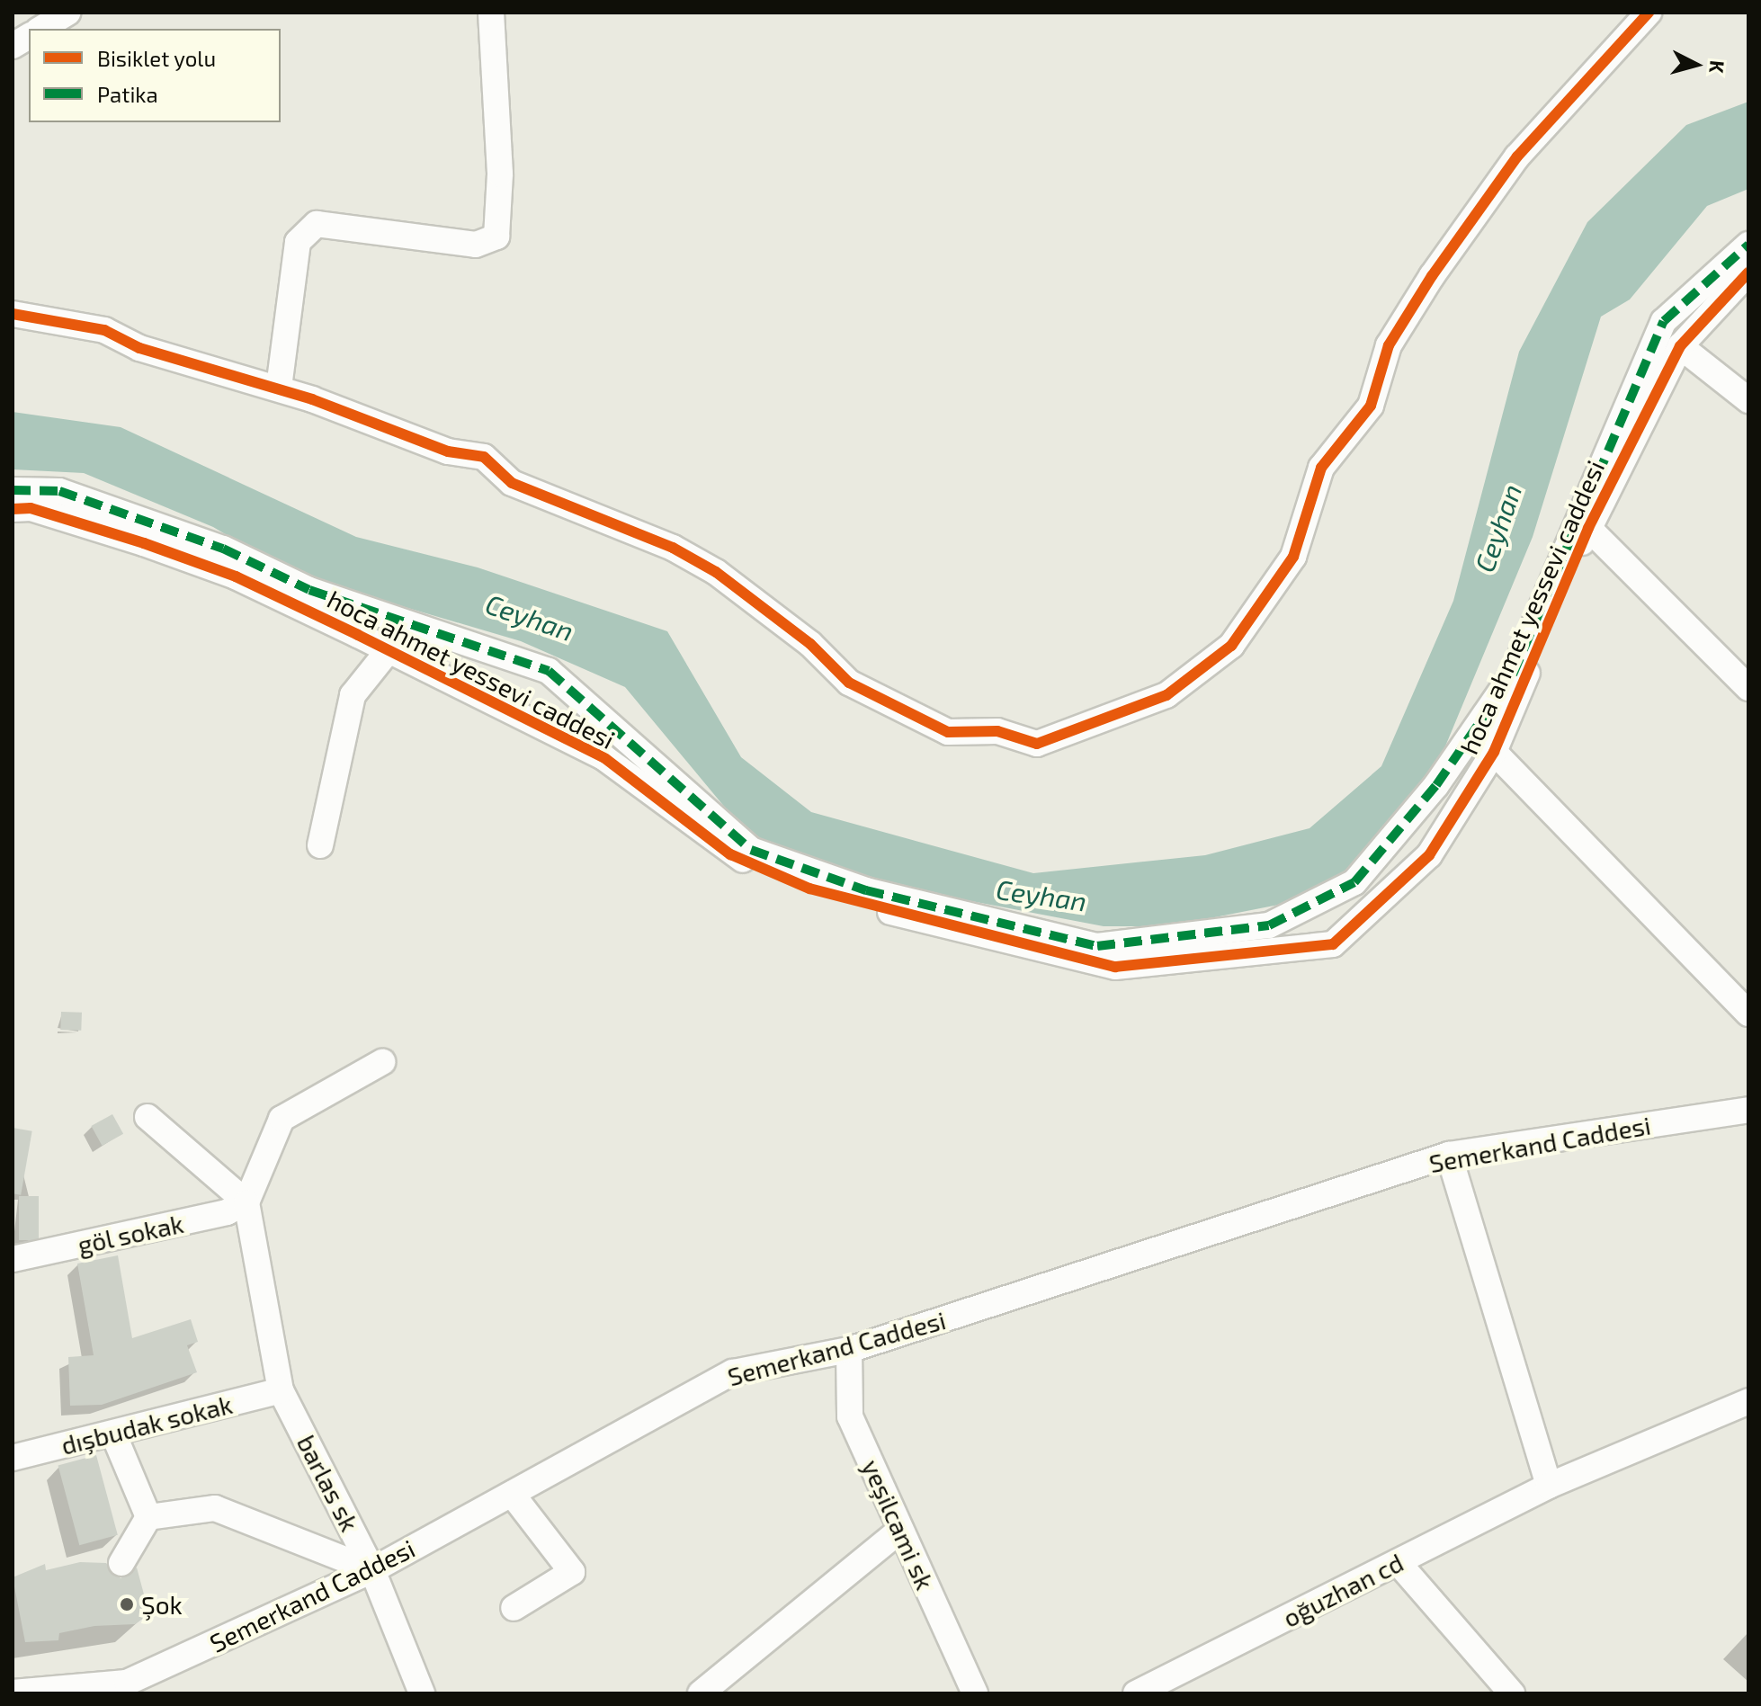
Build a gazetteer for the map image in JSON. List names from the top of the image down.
{
  "streets": {
    "street": [
      "hoca ahmet yessevi caddesi",
      "Semerkand Caddesi",
      "göl sokak",
      "dışbudak sokak",
      "barlas sk",
      "yeşilcami sk",
      "oğuzhan cd"
    ]
  },
  "crossings": [
    ["Semerkand Caddesi", "barlas sk"],
    ["Semerkand Caddesi", "yeşilcami sk"],
    ["göl sokak", "barlas sk"],
    ["dışbudak sokak", "barlas sk"]
  ],
  "water": ["Ceyhan"],
  "places": ["Şok"],
  "legend": ["Bisiklet yolu", "Patika"],
  "north": "right"
}
